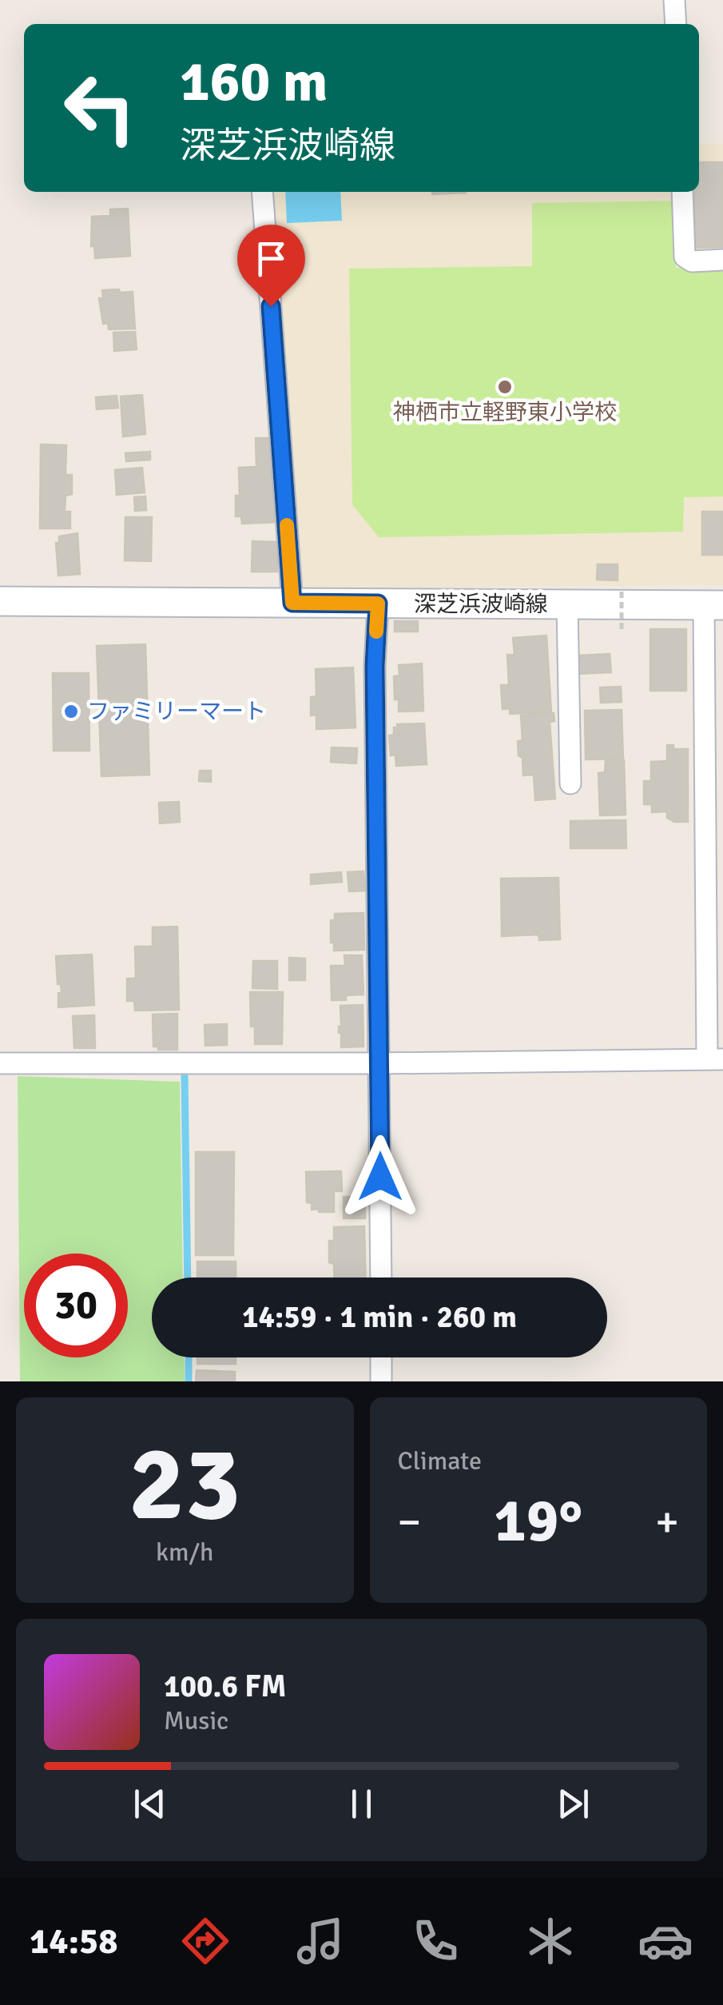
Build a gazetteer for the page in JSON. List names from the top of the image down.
{
  "streets": {
    "main road": ["深芝浜波崎線"]
  },
  "places": ["神栖市立軽野東小学校", "ファミリーマート"],
  "page": {
    "turn": ["160 m", "深芝浜波崎線"],
    "limit": "30",
    "trip": "14:59 · 1 min · 260 m",
    "tile": [
      ["23", "km/h"],
      "Climate"
    ],
    "heat": ["−", "19°", "+"],
    "song": ["100.6 FM", "Music"],
    "tabs": "14:58"
  }
}
